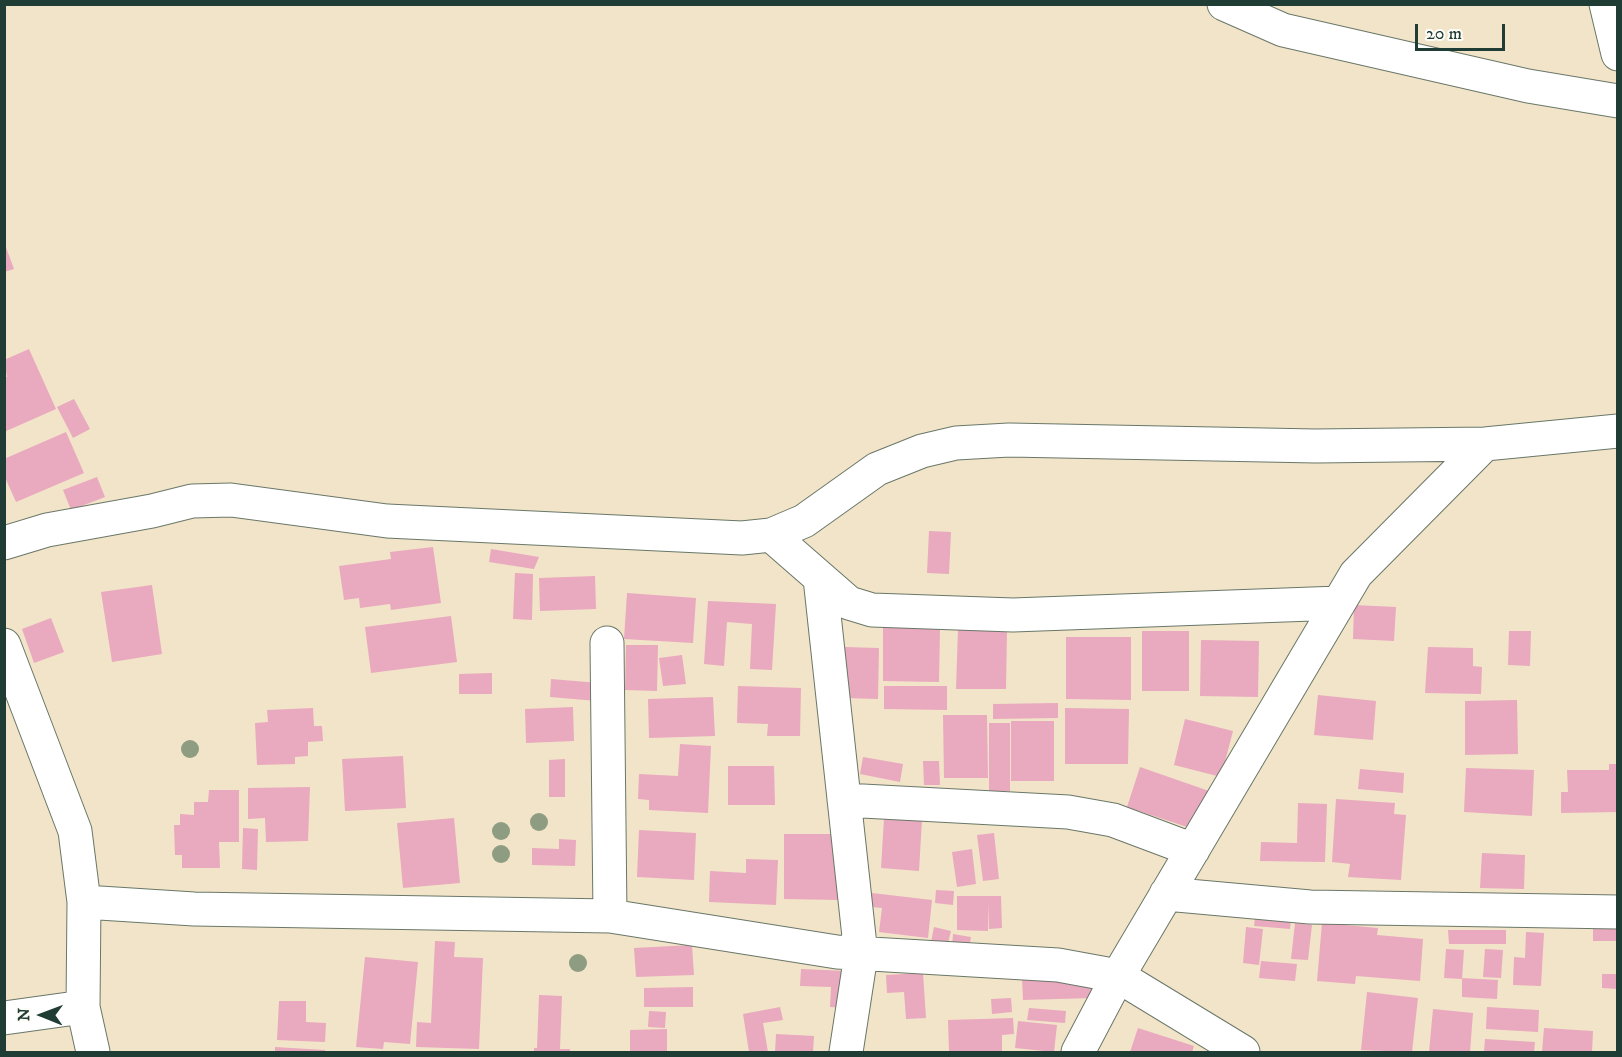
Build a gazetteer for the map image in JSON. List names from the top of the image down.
{
  "scale_bar": "20 m",
  "north": "left"
}
